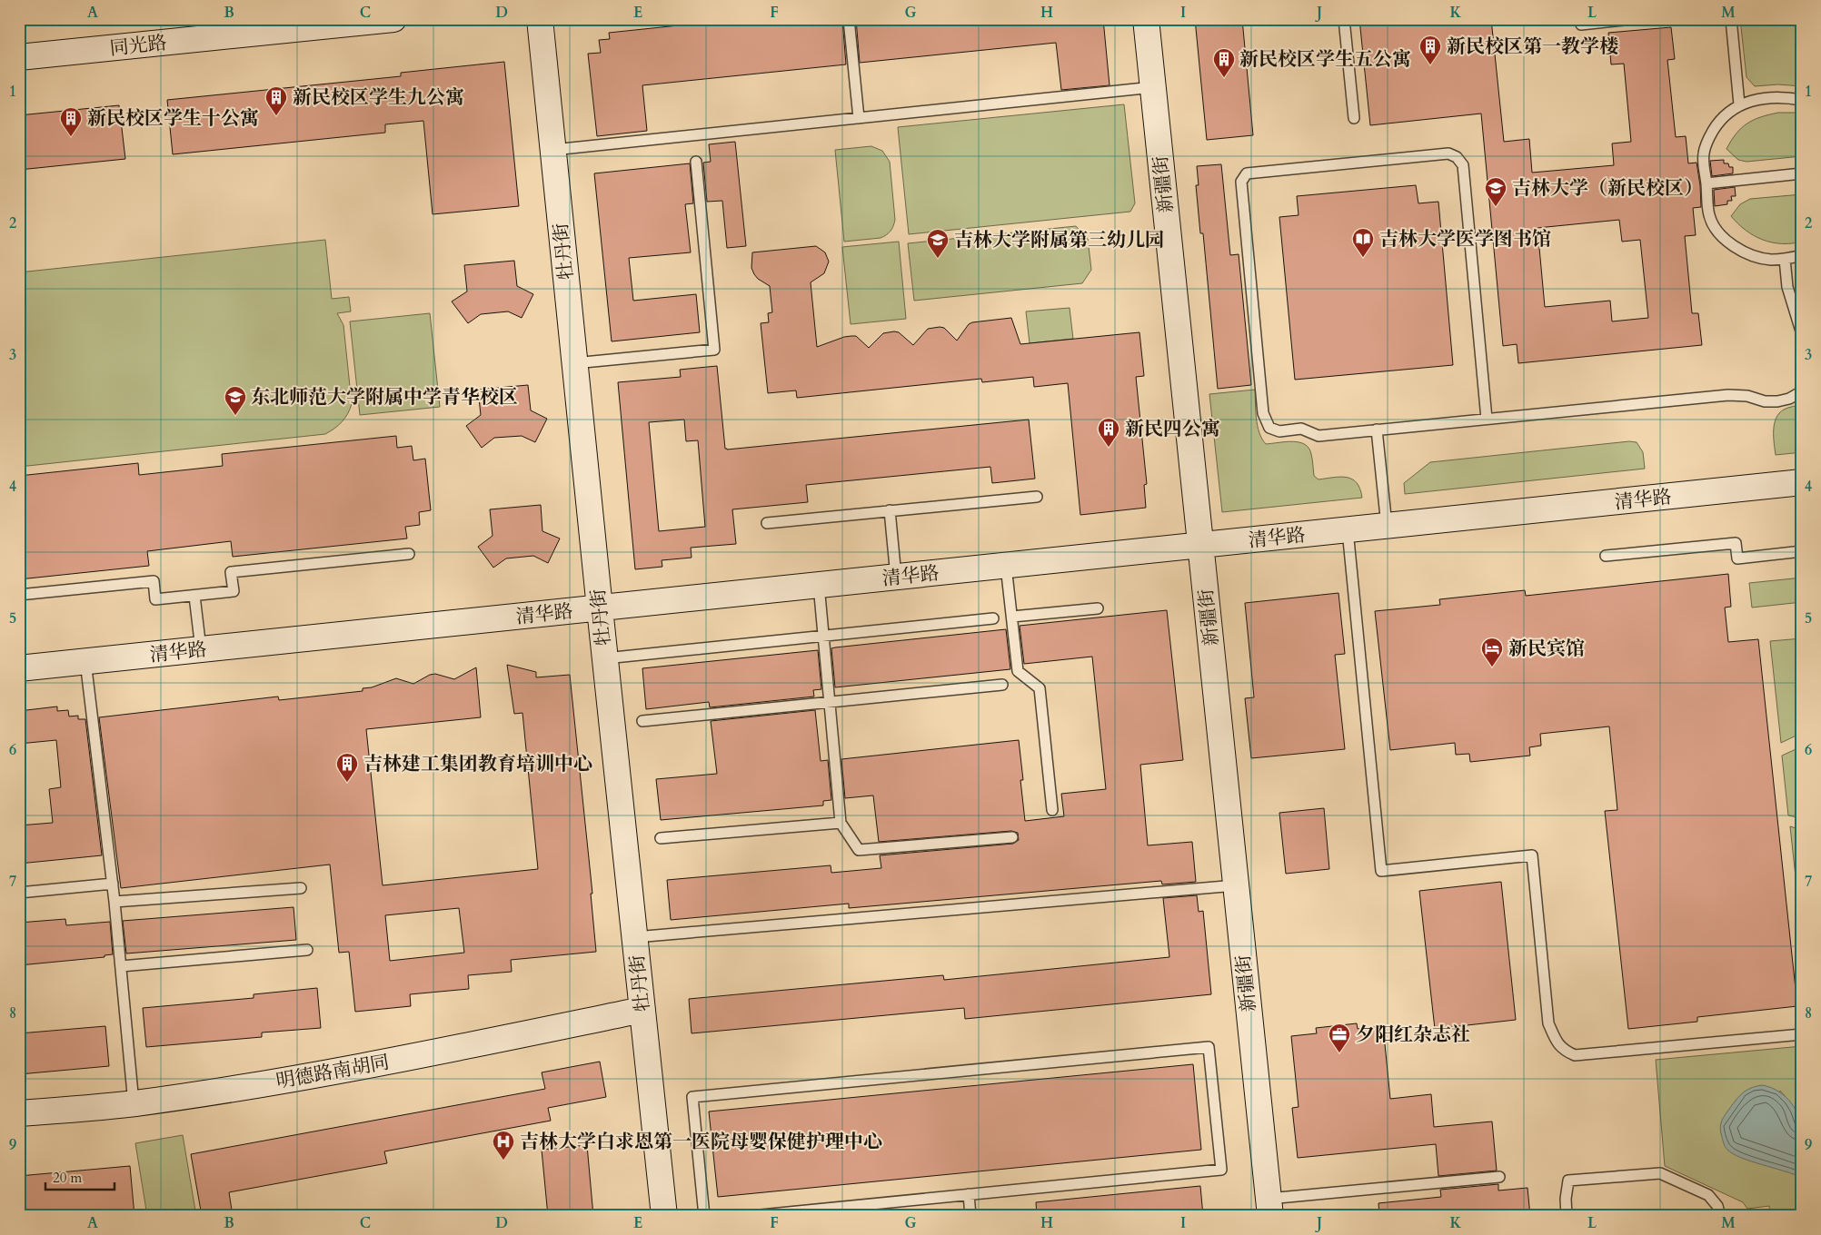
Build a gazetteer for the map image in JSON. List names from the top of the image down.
{
  "streets": {
    "street": [
      "同光路",
      "新疆街",
      "牡丹街",
      "清华路",
      "明德路南胡同"
    ]
  },
  "crossings": [
    ["新疆街", "清华路"],
    ["牡丹街", "清华路"],
    ["牡丹街", "明德路南胡同"]
  ],
  "places": {
    "building": [
      "新民校区第一教学楼",
      "新民校区学生五公寓",
      "新民校区学生九公寓",
      "新民校区学生十公寓",
      "新民四公寓",
      "吉林建工集团教育培训中心"
    ],
    "school or university": ["吉林大学（新民校区）", "吉林大学附属第三幼儿园", "东北师范大学附属中学青华校区"],
    "library": ["吉林大学医学图书馆"],
    "hotel": ["新民宾馆"],
    "office": ["夕阳红杂志社"],
    "hospital": ["吉林大学白求恩第一医院母婴保健护理中心"]
  },
  "scale_bar": "20 m",
  "grid": {
    "columns": [
      "A",
      "B",
      "C",
      "D",
      "E",
      "F",
      "G",
      "H",
      "I",
      "J",
      "K",
      "L",
      "M"
    ],
    "rows": [
      "1",
      "2",
      "3",
      "4",
      "5",
      "6",
      "7",
      "8",
      "9"
    ]
  }
}
